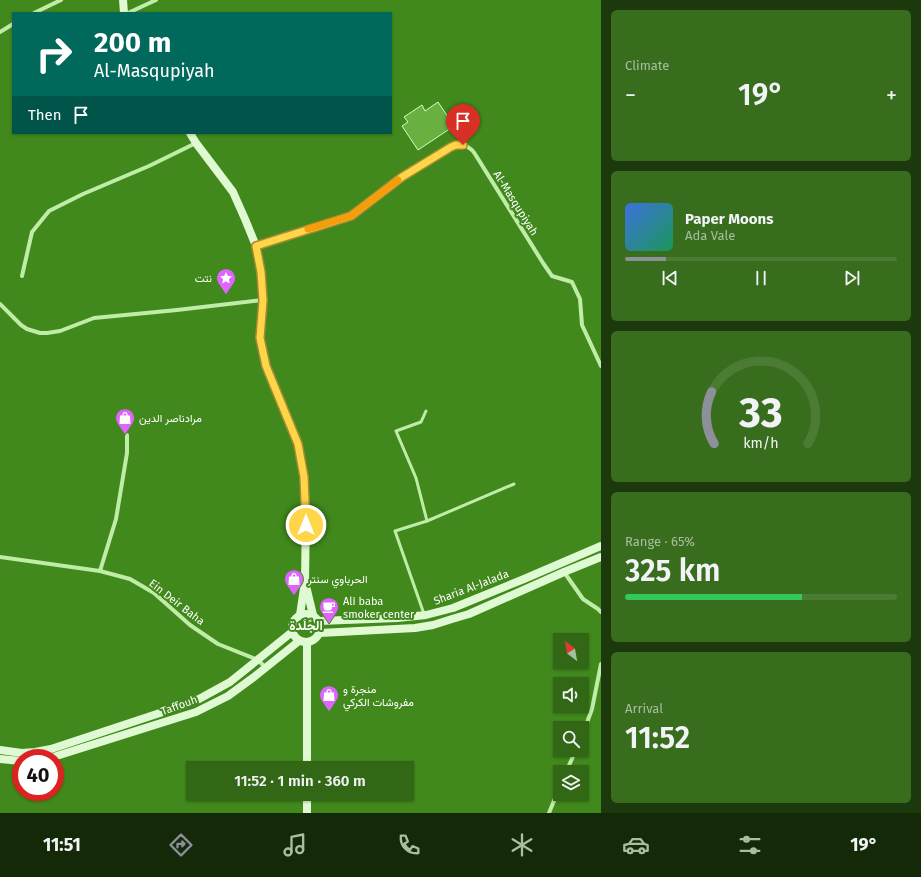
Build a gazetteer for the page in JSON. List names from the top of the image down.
{
  "streets": {
    "street": [
      "Al-Masqupiyah",
      "Sharia Al-Jalada",
      "Ein Deir Baha",
      "Taffouh"
    ]
  },
  "crossings": [
    ["Sharia Al-Jalada", "Taffouh"],
    ["Ein Deir Baha", "Taffouh"]
  ],
  "districts": ["الجًلَدة"],
  "places": {
    "place": ["نتت"],
    "shop": ["مرادناصر الدين", "الحرباوي سنتر", "منجرة و مفروشات الكركي"],
    "cafe": ["Ali baba smoker center"]
  },
  "north": "top left",
  "page": {
    "tile": [
      "Climate",
      ["Range · 65%", "325 km"],
      ["Arrival", "11:52"]
    ],
    "turn": ["200 m", "Al-Masqupiyah"],
    "heat": ["−", "19°", "+"],
    "then": "Then",
    "song": ["Paper Moons", "Ada Vale"],
    "limit": "40",
    "trip": "11:52 · 1 min · 360 m",
    "tabs": ["11:51", "19°"],
    "gauge": ["33", "km/h"]
  }
}
